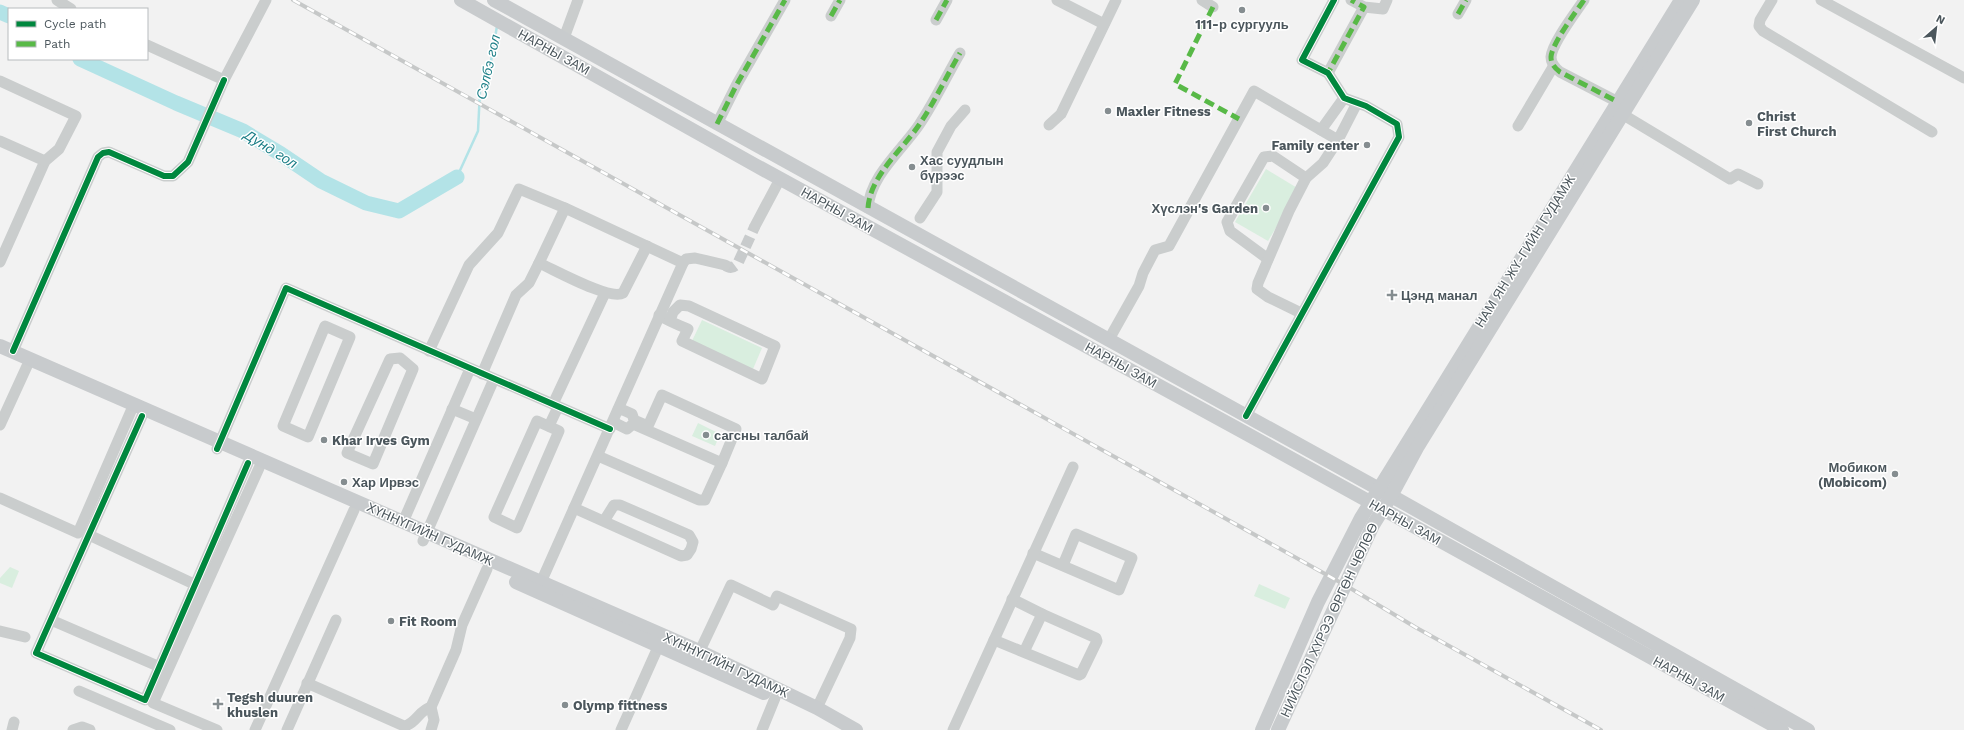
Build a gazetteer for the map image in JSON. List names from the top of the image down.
{
  "streets": {
    "main road": [
      "НАРНЫ ЗАМ",
      "НАМ ЯН ЖҮ-ГИЙН ГУДАМЖ",
      "ХҮННҮГИЙН ГУДАМЖ",
      "НИЙСЛЭЛ ХҮРЭЭ ӨРГӨН ЧӨЛӨӨ"
    ]
  },
  "crossings": [
    ["НАРНЫ ЗАМ", "НАМ ЯН ЖҮ-ГИЙН ГУДАМЖ"],
    ["НАРНЫ ЗАМ", "НИЙСЛЭЛ ХҮРЭЭ ӨРГӨН ЧӨЛӨӨ"],
    ["НАМ ЯН ЖҮ-ГИЙН ГУДАМЖ", "НИЙСЛЭЛ ХҮРЭЭ ӨРГӨН ЧӨЛӨӨ"]
  ],
  "water": ["Сэлбэ гол", "Дунд гол"],
  "places": {
    "other": [
      "111-р сургууль",
      "Maxler Fitness",
      "Christ First Church",
      "Family center",
      "Хас суудлын бүрээс",
      "Хүслэн's Garden",
      "сагсны талбай",
      "Khar Irves Gym",
      "Мобиком (Mobicom)",
      "Хар Ирвэс",
      "Fit Room",
      "Olymp fittness"
    ],
    "health": ["Цэнд манал", "Tegsh duuren khuslen"]
  },
  "legend": ["Cycle path", "Path"],
  "north": "top right"
}
